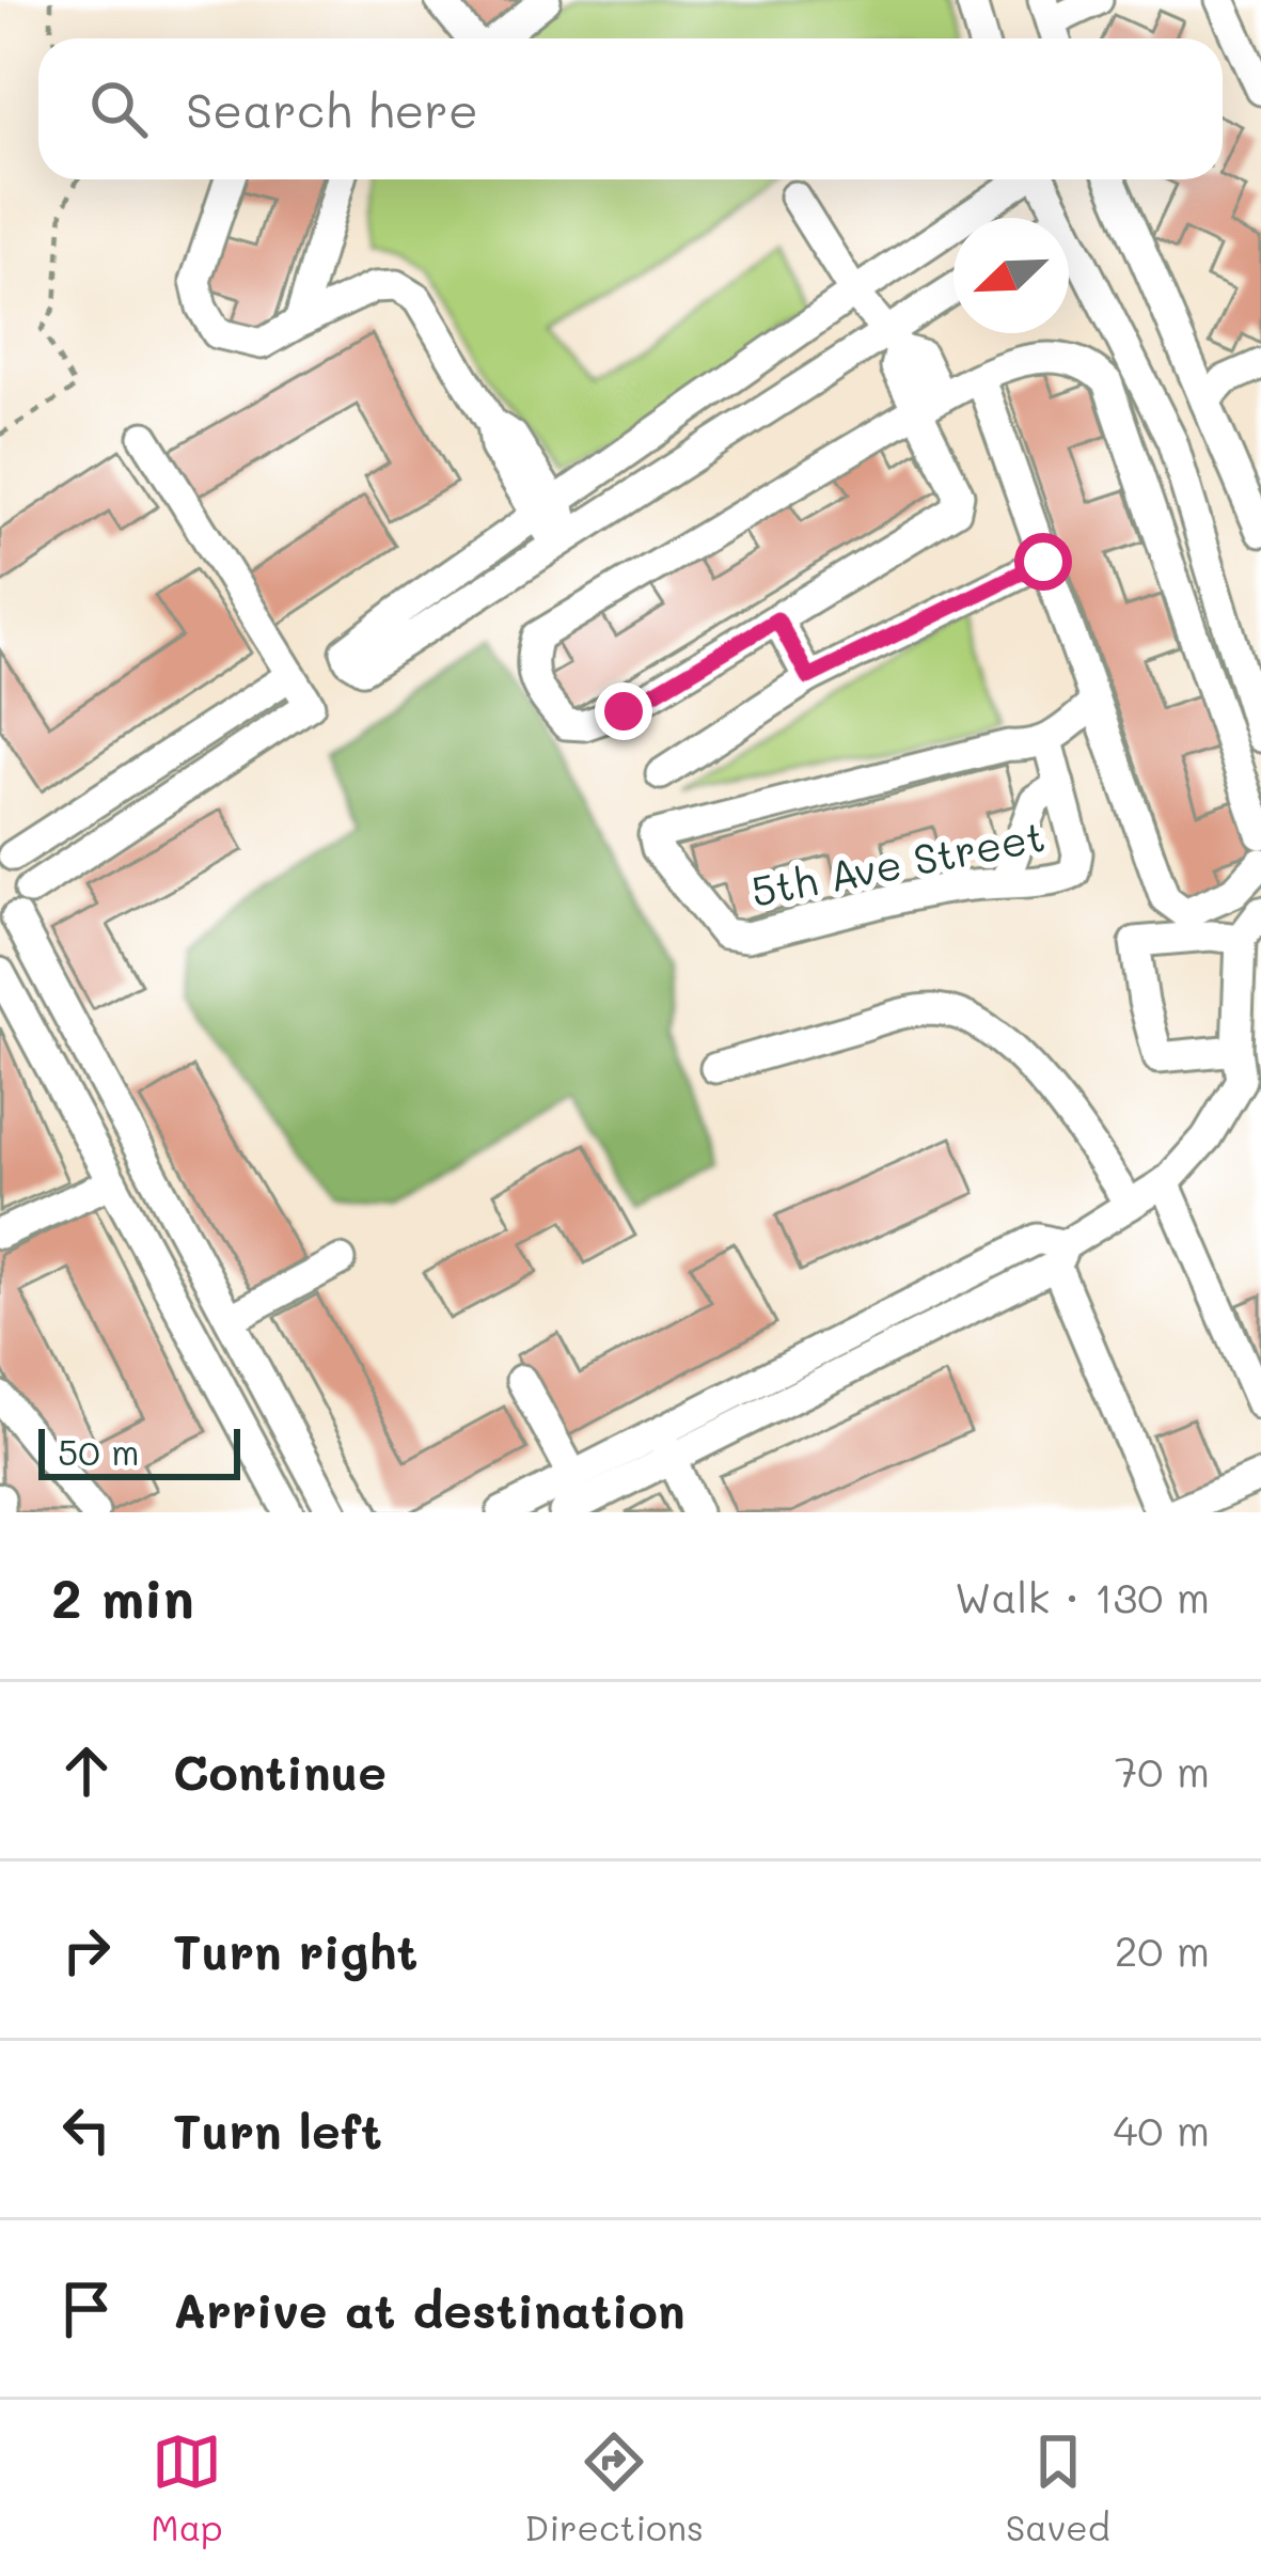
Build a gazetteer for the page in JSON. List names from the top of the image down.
{
  "streets": {
    "street": ["5th Ave Street"]
  },
  "scale_bar": "50 m",
  "north": "bottom left",
  "page": {
    "search": "Search here",
    "scale": "50 m",
    "heading": ["2 min", "Walk · 130 m"],
    "list": [
      ["Continue", "70 m"],
      ["Turn right", "20 m"],
      ["Turn left", "40 m"],
      "Arrive at destination"
    ],
    "nav": ["Map", "Directions", "Saved"]
  }
}
